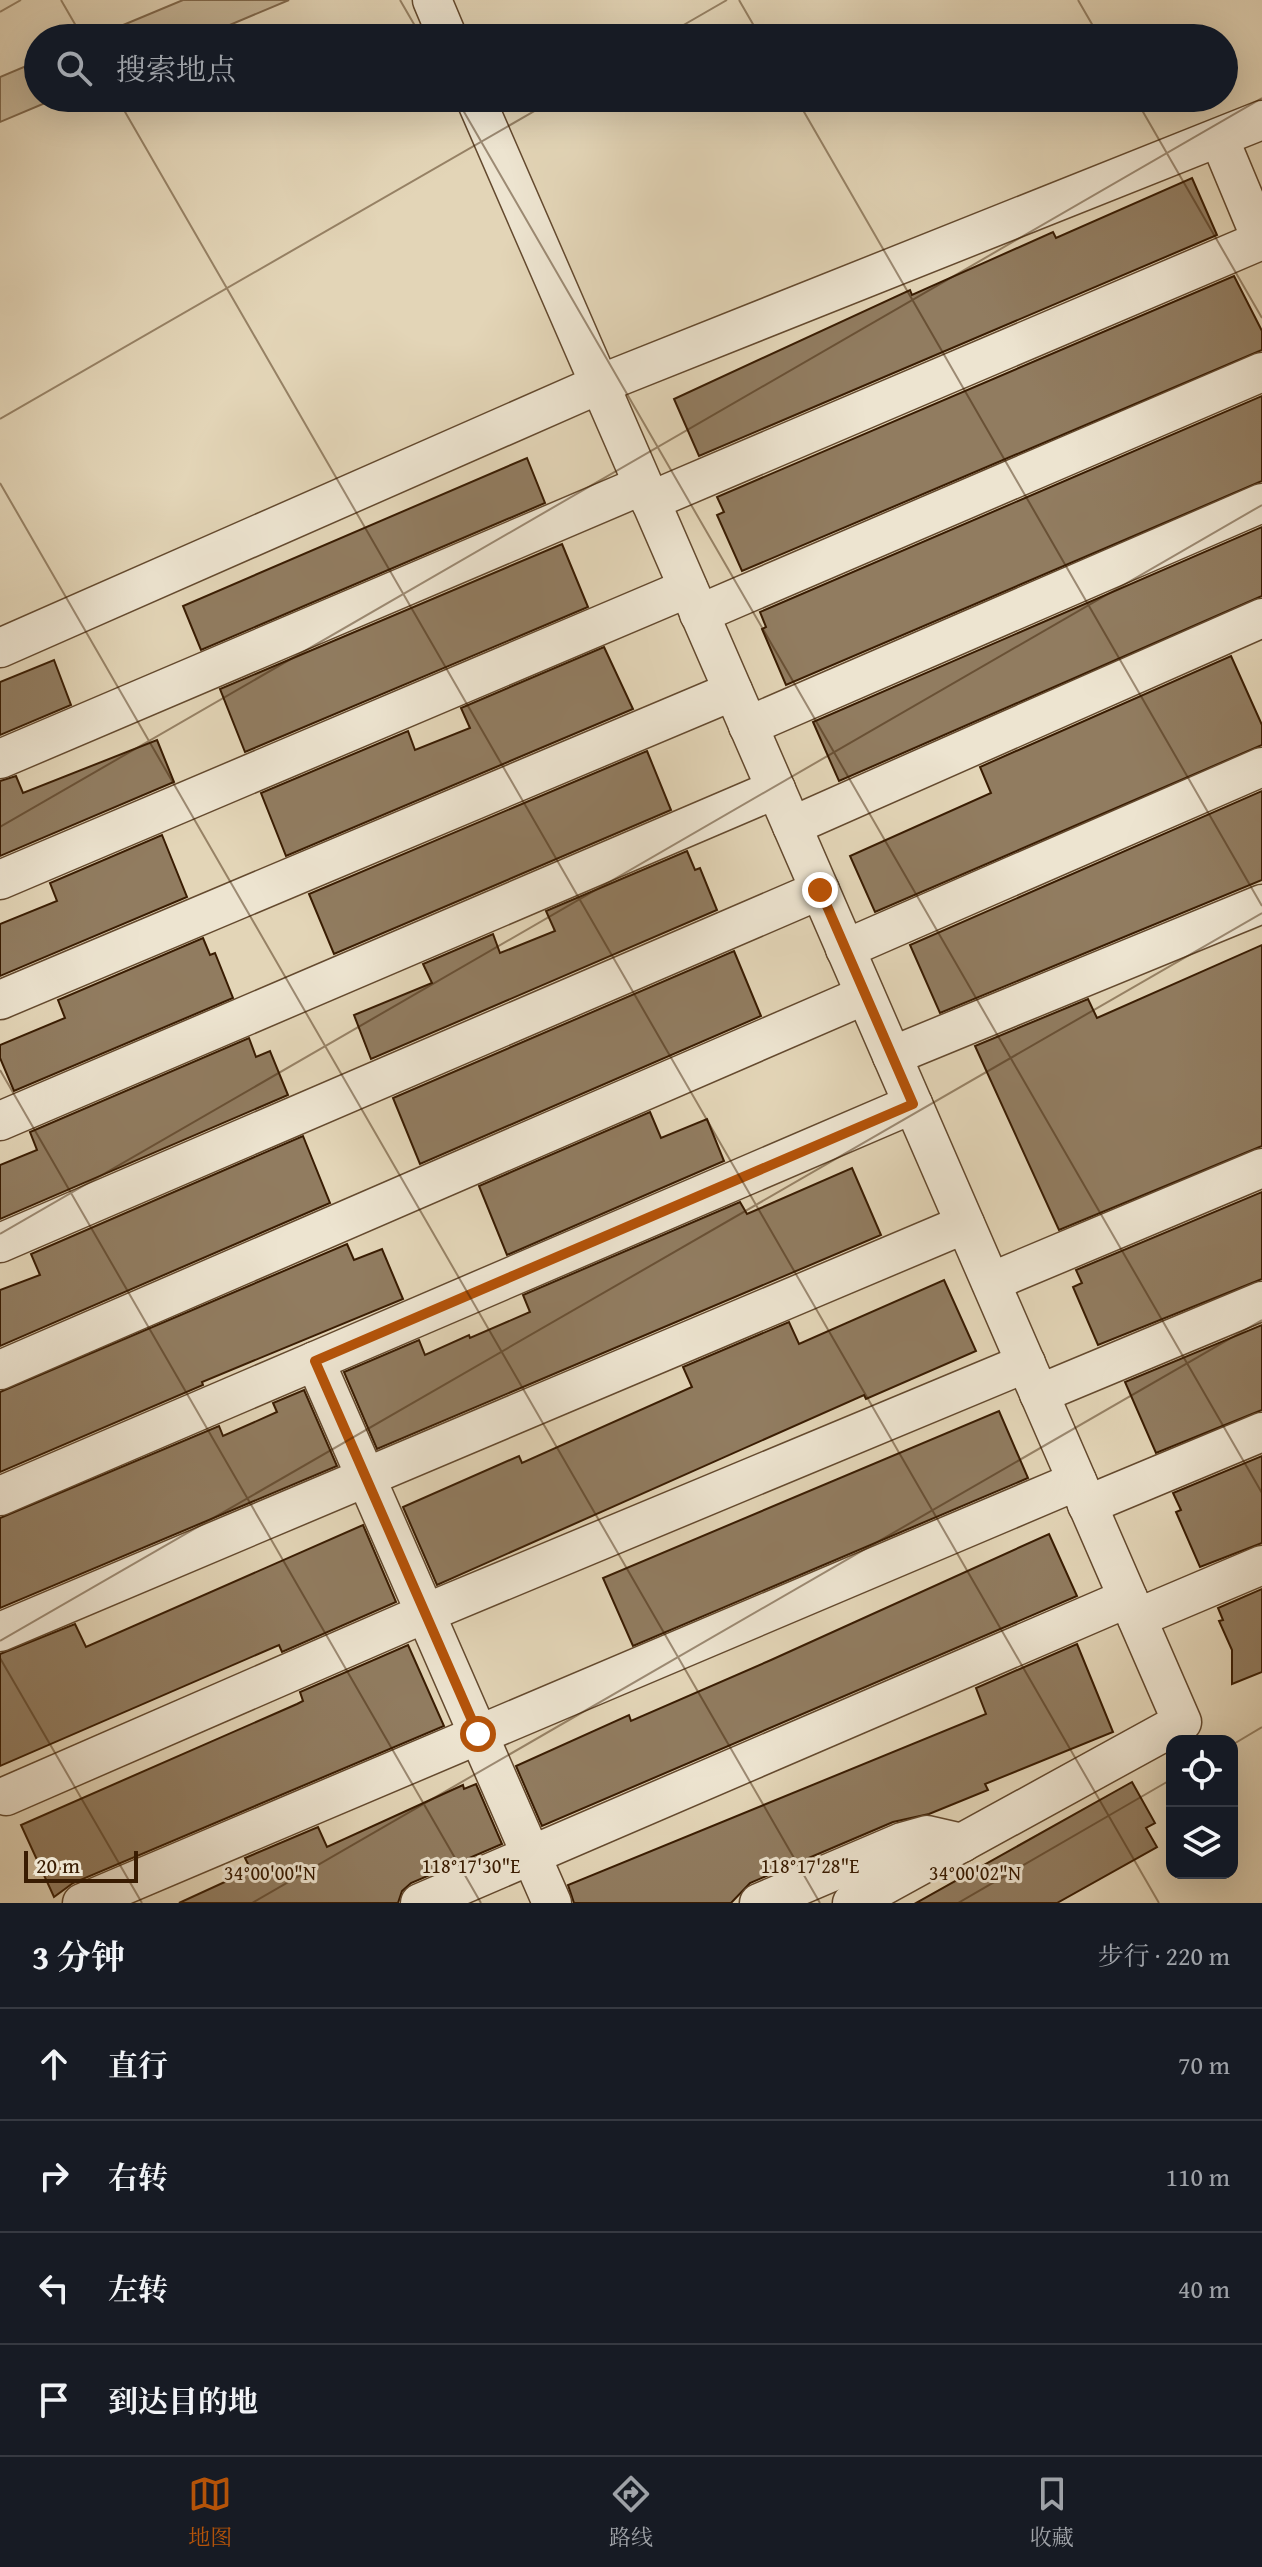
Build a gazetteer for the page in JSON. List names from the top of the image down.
{
  "scale_bar": "20 m",
  "page": {
    "search": "搜索地点",
    "scale": "20 m",
    "heading": ["3 分钟", "步行 · 220 m"],
    "list": [
      ["直行", "70 m"],
      ["右转", "110 m"],
      ["左转", "40 m"],
      "到达目的地"
    ],
    "nav": ["地图", "路线", "收藏"]
  },
  "coordinates": [
    "118°17'30\"E",
    "118°17'28\"E",
    "34°00'00\"N",
    "34°00'02\"N"
  ]
}
